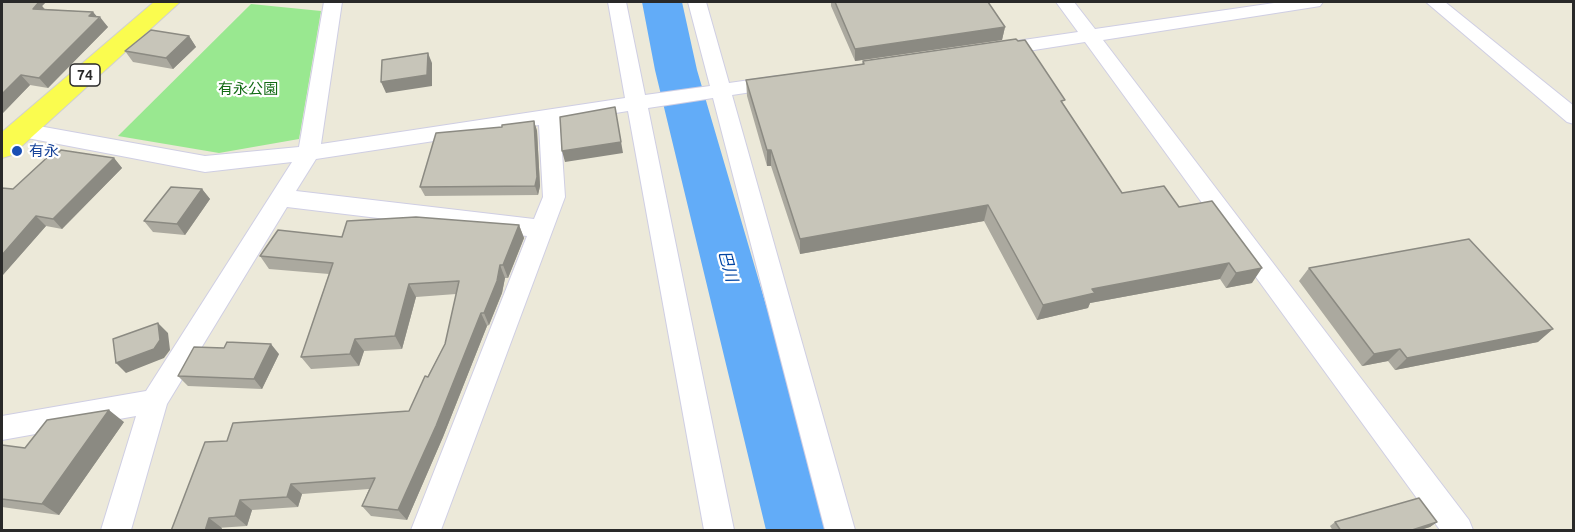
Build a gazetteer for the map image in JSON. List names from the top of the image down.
{
  "streets": {
    "main road": ["74"]
  },
  "water": ["巴川"],
  "parks": ["有永公園"],
  "places": ["有永"]
}
